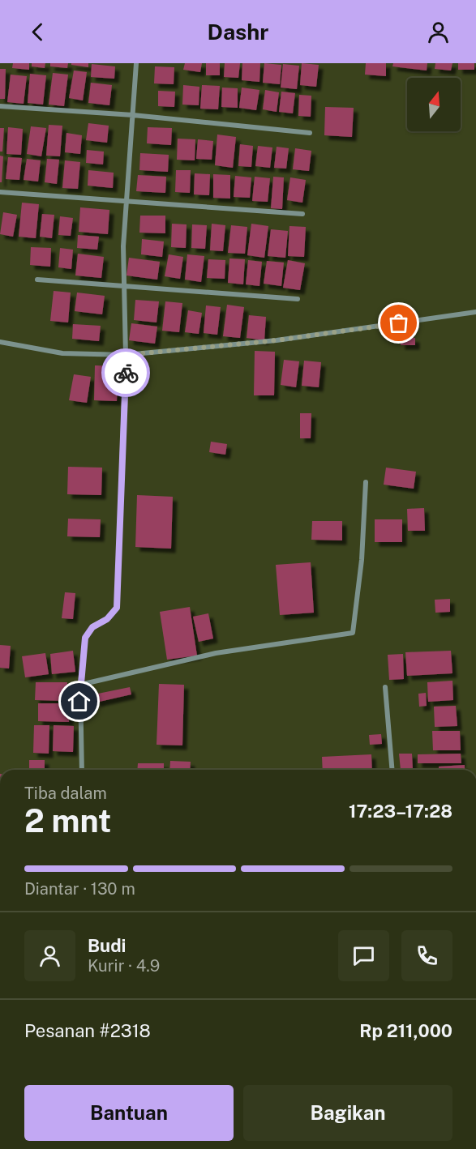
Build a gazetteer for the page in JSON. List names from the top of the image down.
{
  "north": "top",
  "page": {
    "header": "Dashr",
    "heading": ["2 mnt", "Tiba dalam", "17:23–17:28"],
    "panel": [
      "Budi",
      "Kurir · 4.9",
      "Pesanan #2318",
      "Rp 211,000"
    ],
    "bar": "Diantar · 130 m",
    "buttons": ["Bantuan", "Bagikan"]
  }
}
